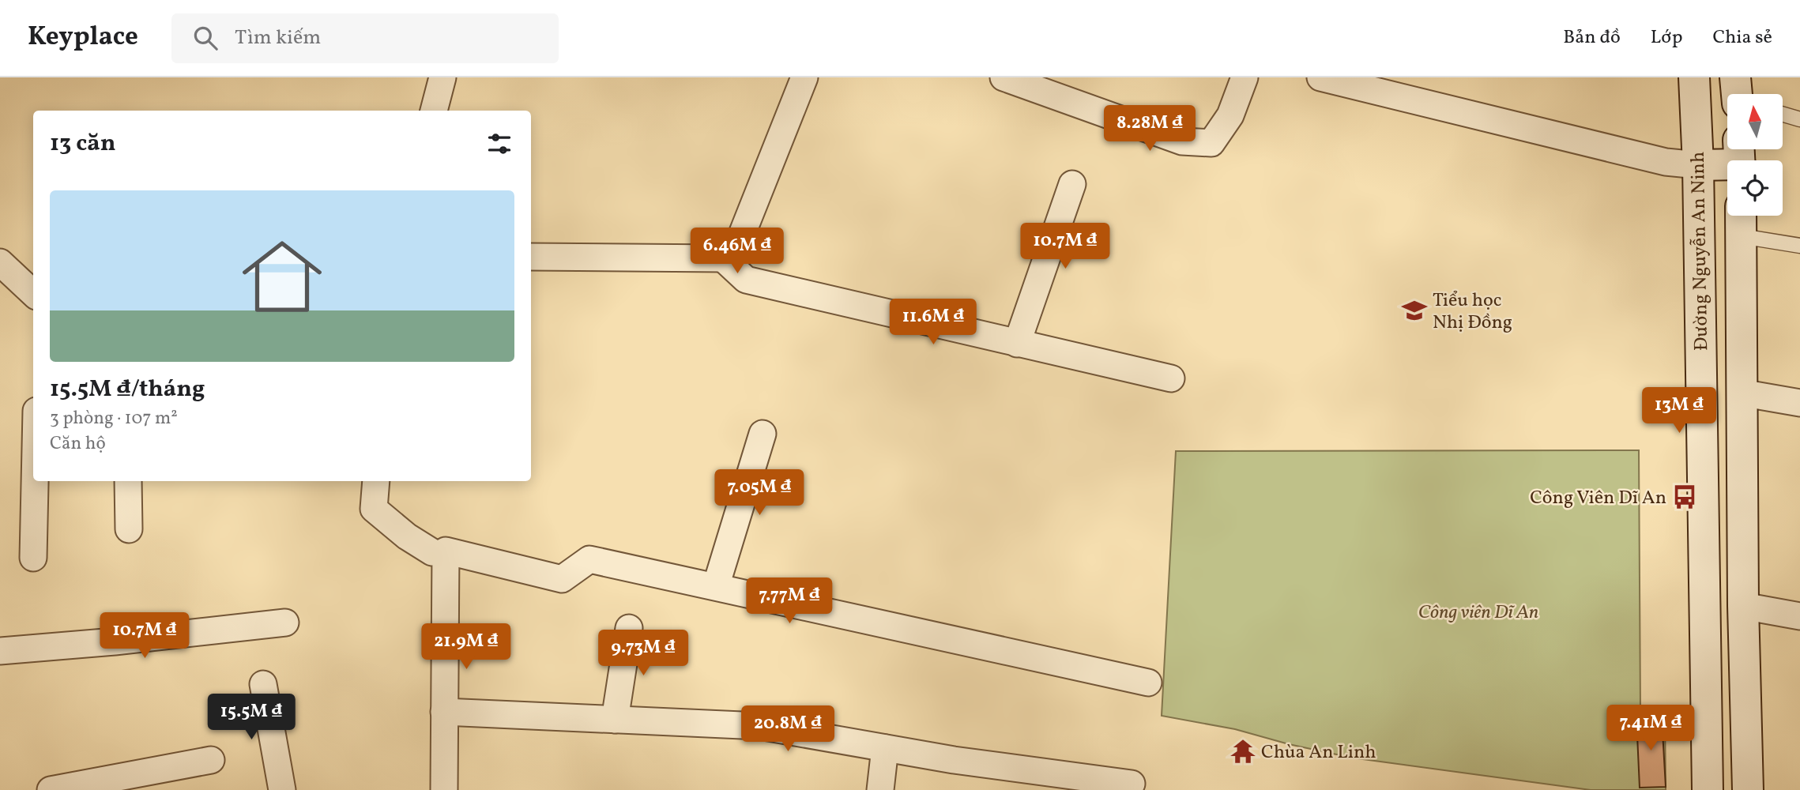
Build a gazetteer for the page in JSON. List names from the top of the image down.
{
  "streets": {
    "main road": ["Đường Nguyễn An Ninh"]
  },
  "parks": ["Công viên Dĩ An"],
  "places": {
    "school or university": ["Tiểu học Nhị Đồng"],
    "bus stop": ["Công Viên Dĩ An"],
    "temple": ["Chùa An Linh"]
  },
  "north": "top",
  "page": {
    "header": "Keyplace",
    "search": "Tìm kiếm",
    "nav": ["Bản đồ", "Lớp", "Chia sẻ"],
    "price": [
      "8.28M ₫",
      "10.7M ₫",
      "6.46M ₫",
      "11.6M ₫",
      "13M ₫",
      "7.05M ₫",
      "7.77M ₫",
      "10.7M ₫",
      "21.9M ₫",
      "9.73M ₫",
      "15.5M ₫",
      "7.41M ₫",
      "20.8M ₫"
    ],
    "heading": "13 căn",
    "list": [
      {
        "name": "15.5M ₫/tháng",
        "note": "3 phòng · 107 m² · Căn hộ"
      }
    ]
  }
}
